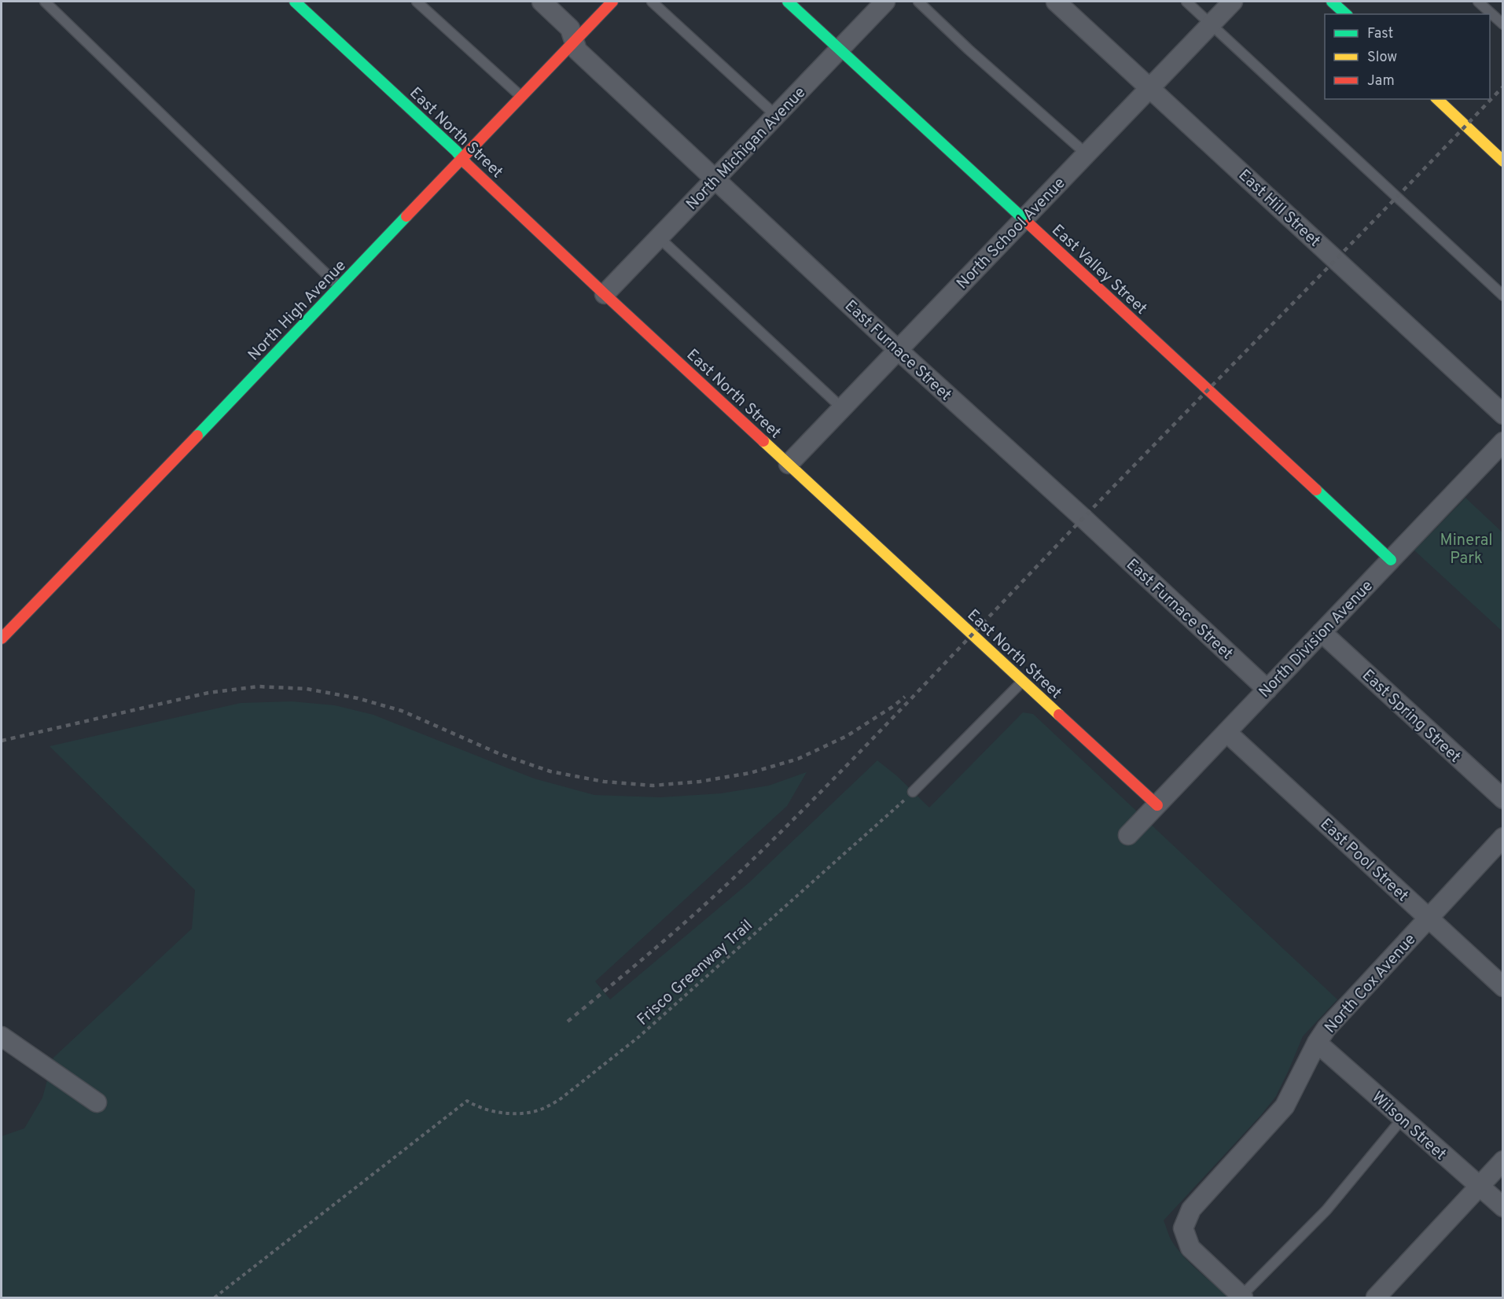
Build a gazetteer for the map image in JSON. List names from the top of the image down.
{
  "streets": {
    "street": [
      "East North Street",
      "North Michigan Avenue",
      "East Hill Street",
      "North School Avenue",
      "East Valley Street",
      "North High Avenue",
      "East Furnace Street",
      "North Division Avenue",
      "East Spring Street",
      "East Pool Street",
      "North Cox Avenue",
      "Wilson Street"
    ],
    "path": ["Frisco Greenway Trail"]
  },
  "crossings": [
    ["East North Street", "North Michigan Avenue"],
    ["East North Street", "North School Avenue"],
    ["East North Street", "North High Avenue"],
    ["East North Street", "North Division Avenue"],
    ["North Michigan Avenue", "East Valley Street"],
    ["North Michigan Avenue", "East Furnace Street"],
    ["East Hill Street", "North School Avenue"],
    ["North School Avenue", "East Valley Street"],
    ["North School Avenue", "East Furnace Street"],
    ["East Valley Street", "North Division Avenue"],
    ["North High Avenue", "East Furnace Street"],
    ["East Furnace Street", "North Division Avenue"],
    ["North Division Avenue", "East Spring Street"],
    ["North Division Avenue", "East Pool Street"],
    ["East Pool Street", "North Cox Avenue"],
    ["North Cox Avenue", "Wilson Street"]
  ],
  "parks": ["Mineral Park"],
  "legend": ["Fast", "Slow", "Jam"]
}
